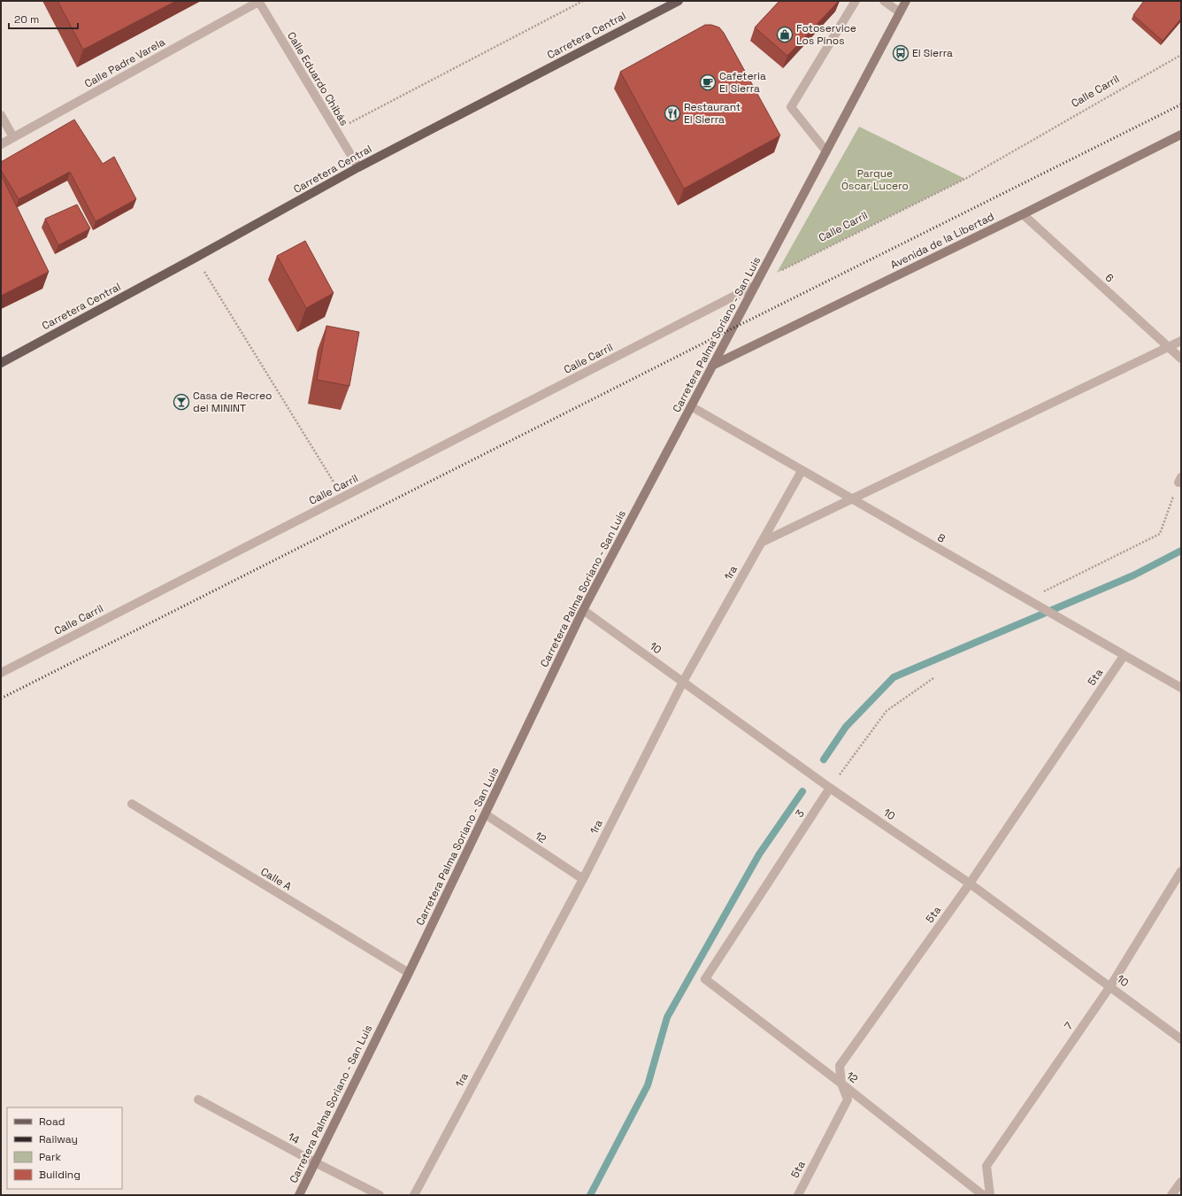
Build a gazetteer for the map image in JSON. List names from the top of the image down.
{
  "streets": {
    "main road": ["Carretera Central", "Avenida de la Libertad", "Carretera Palma Soriano - San Luis"],
    "street": [
      "Calle Padre Varela",
      "Calle Eduardo Chibás",
      "Calle Carril",
      "6",
      "8",
      "1ra",
      "10",
      "5ta",
      "3",
      "12",
      "Calle A",
      "7",
      "14"
    ]
  },
  "crossings": [
    ["Carretera Central", "Calle Eduardo Chibás"],
    ["Calle Padre Varela", "Calle Eduardo Chibás"],
    ["Calle Carril", "Carretera Palma Soriano - San Luis"],
    ["Avenida de la Libertad", "6"],
    ["Avenida de la Libertad", "Carretera Palma Soriano - San Luis"],
    ["Carretera Palma Soriano - San Luis", "8"],
    ["Carretera Palma Soriano - San Luis", "10"],
    ["Carretera Palma Soriano - San Luis", "12"],
    ["Carretera Palma Soriano - San Luis", "Calle A"],
    ["Carretera Palma Soriano - San Luis", "14"],
    ["8", "1ra"],
    ["8", "5ta"],
    ["1ra", "10"],
    ["1ra", "12"],
    ["10", "5ta"],
    ["10", "3"],
    ["10", "7"],
    ["5ta", "12"],
    ["3", "12"]
  ],
  "parks": ["Parque Óscar Lucero"],
  "places": {
    "shop": ["Fotoservice Los Pinos"],
    "bus stop": ["El Sierra"],
    "cafe": ["Cafeteria El Sierra"],
    "restaurant": ["Restaurant El Sierra"],
    "bar": ["Casa de Recreo del MININT"]
  },
  "legend": [
    "Road",
    "Railway",
    "Park",
    "Building"
  ],
  "scale_bar": "20 m"
}
